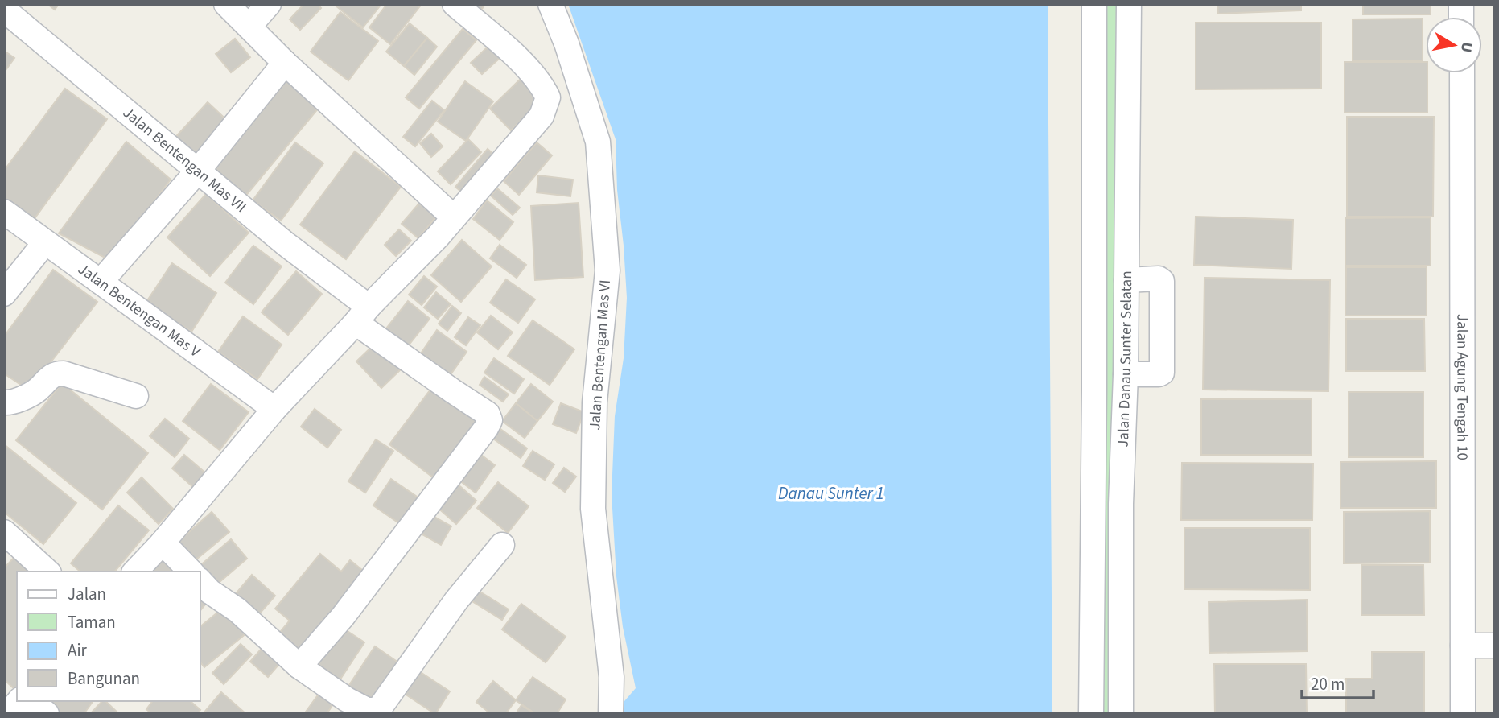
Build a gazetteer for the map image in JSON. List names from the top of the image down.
{
  "streets": {
    "street": [
      "Jalan Bentengan Mas VII",
      "Jalan Bentengan Mas V",
      "Jalan Bentengan Mas VI",
      "Jalan Danau Sunter Selatan",
      "Jalan Agung Tengah 10"
    ]
  },
  "water": ["Danau Sunter 1"],
  "legend": [
    "Jalan",
    "Taman",
    "Air",
    "Bangunan"
  ],
  "scale_bar": "20 m",
  "north": "right"
}
